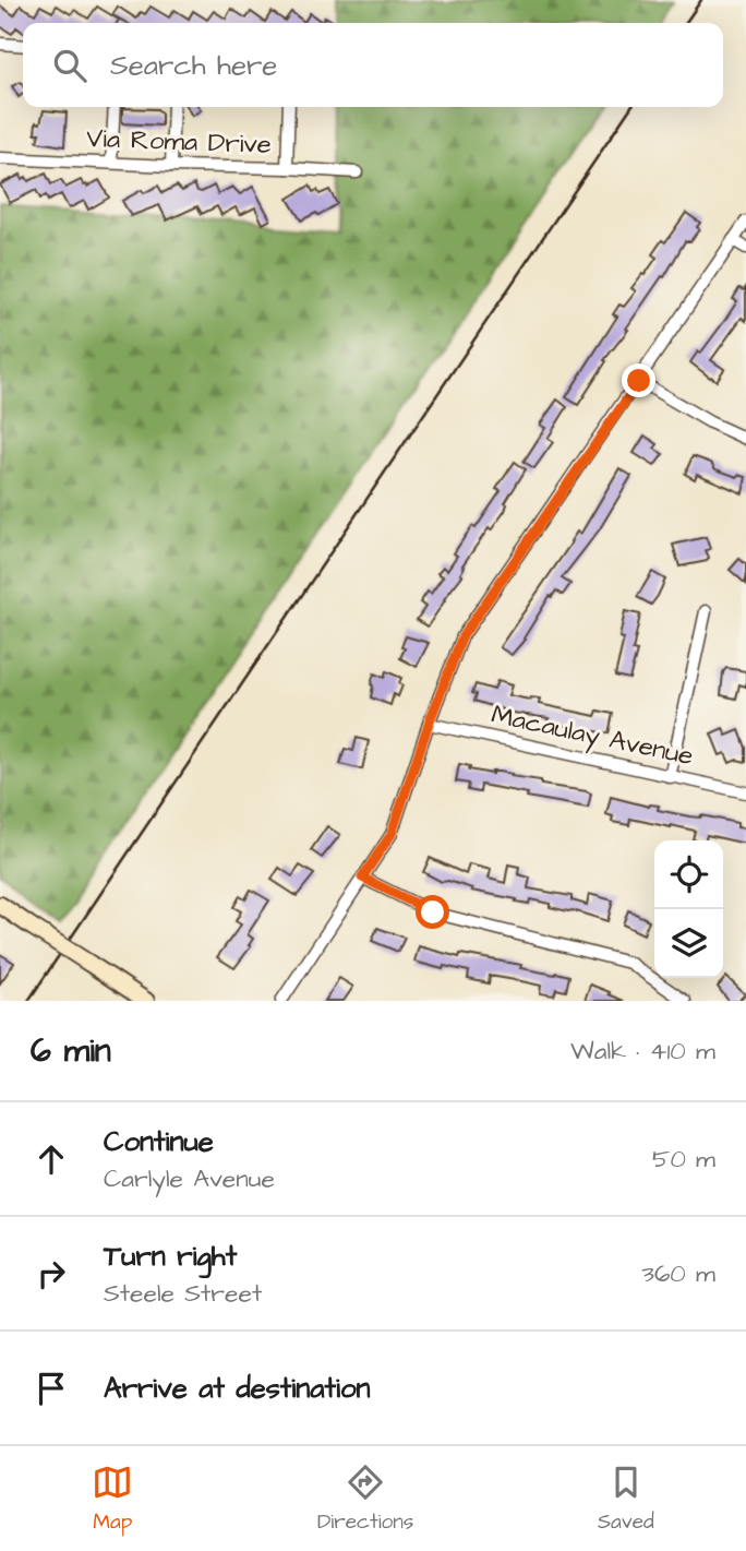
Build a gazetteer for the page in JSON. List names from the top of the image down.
{
  "streets": {
    "street": ["Via Roma Drive", "Macaulay Avenue"]
  },
  "page": {
    "search": "Search here",
    "heading": ["6 min", "Walk · 410 m"],
    "list": [
      ["Continue", "Carlyle Avenue", "50 m"],
      ["Turn right", "Steele Street", "360 m"],
      "Arrive at destination"
    ],
    "nav": ["Map", "Directions", "Saved"]
  }
}
